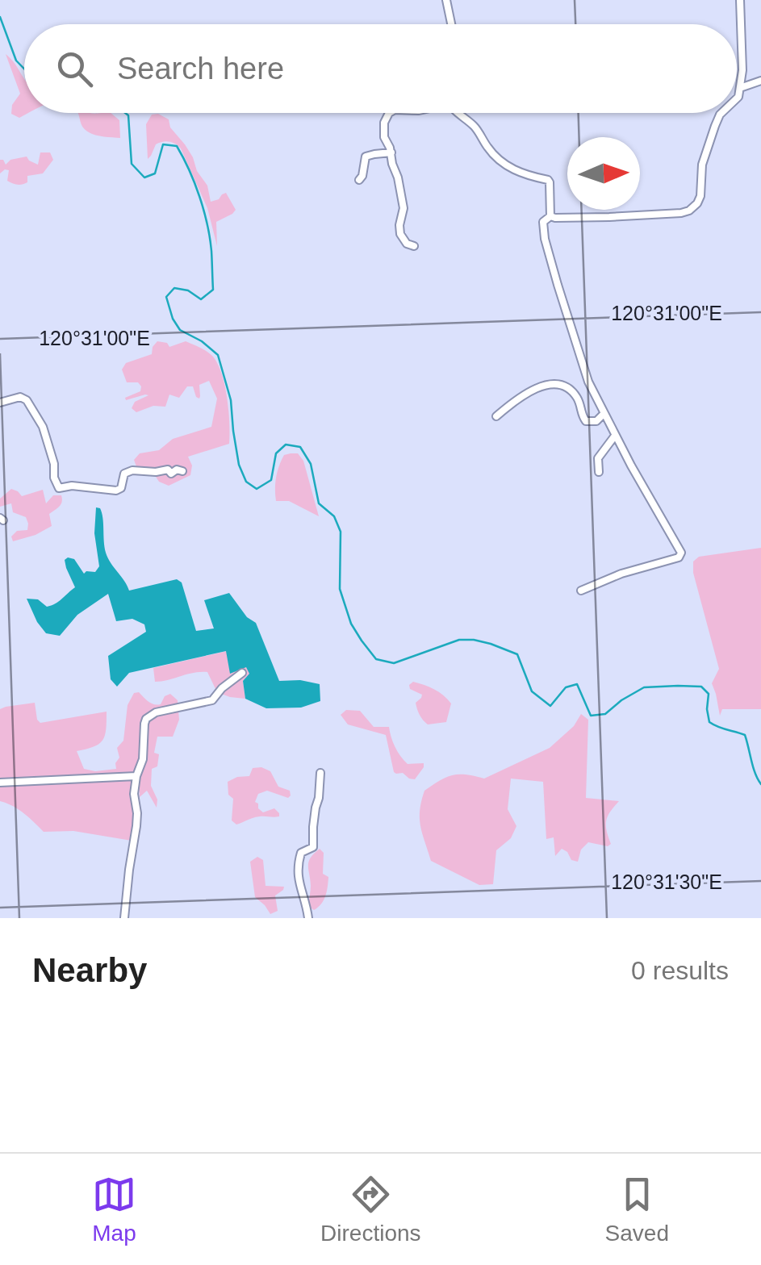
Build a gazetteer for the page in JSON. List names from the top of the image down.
{
  "north": "right",
  "page": {
    "search": "Search here",
    "heading": ["Nearby", "0 results"],
    "nav": ["Map", "Directions", "Saved"]
  },
  "coordinates": ["120°31'00\"E", "120°31'30\"E"]
}
